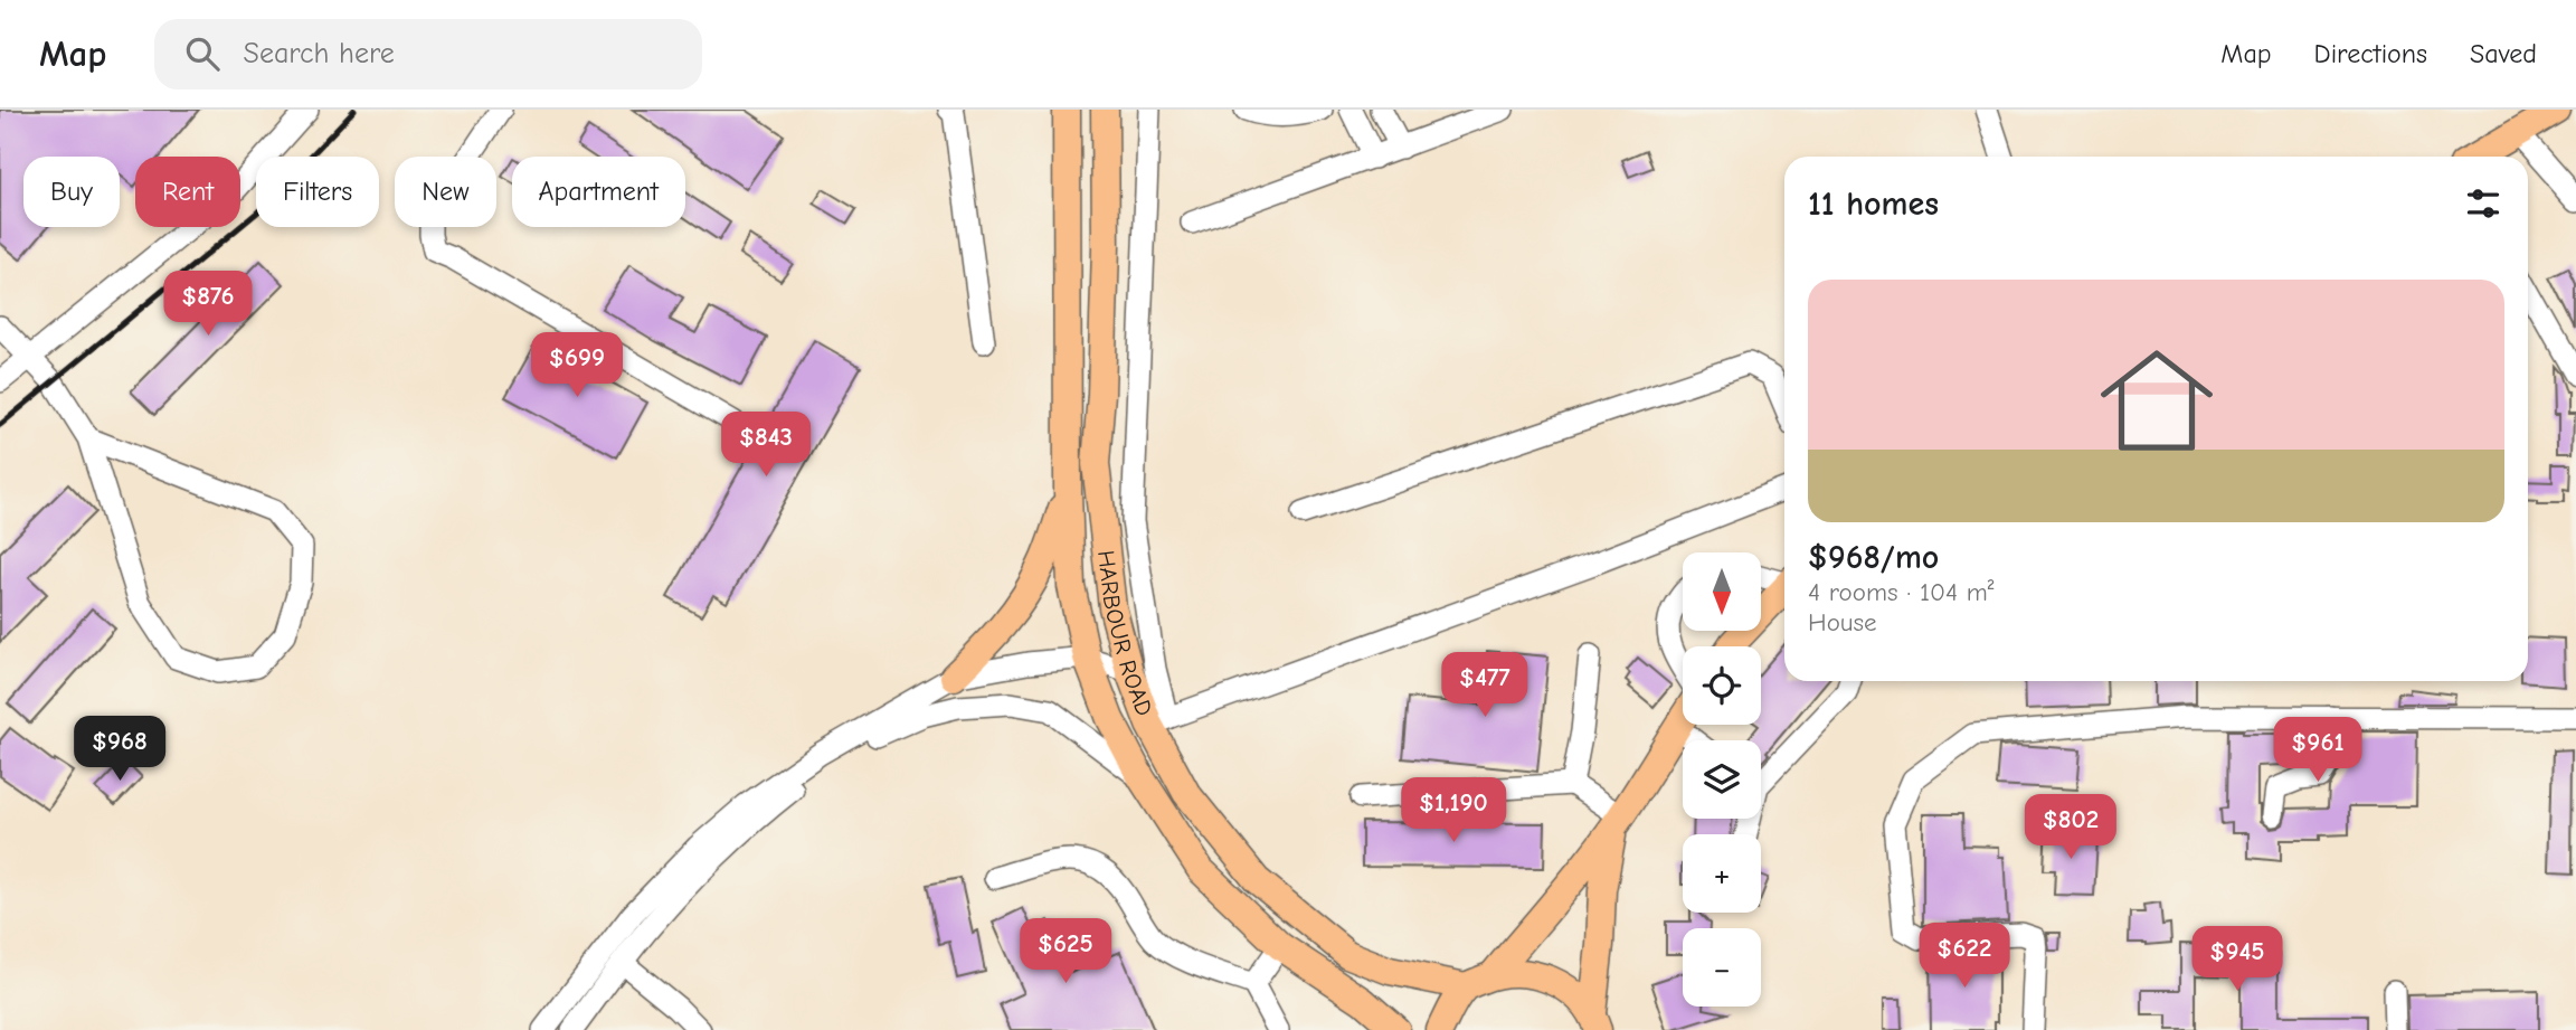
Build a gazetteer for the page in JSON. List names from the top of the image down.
{
  "streets": {
    "main road": ["HARBOUR ROAD"]
  },
  "north": "bottom",
  "page": {
    "header": "Map",
    "search": "Search here",
    "nav": ["Map", "Directions", "Saved"],
    "chip": [
      "Buy",
      "Rent",
      "Filters",
      "New",
      "Apartment"
    ],
    "heading": "11 homes",
    "list": [
      {
        "name": "$968/mo",
        "note": "4 rooms · 104 m² · House"
      }
    ],
    "price": [
      "$876",
      "$699",
      "$843",
      "$477",
      "$968",
      "$961",
      "$1,190",
      "$802",
      "$625",
      "$622",
      "$945"
    ],
    "map_buttons": ["+", "−"]
  }
}
